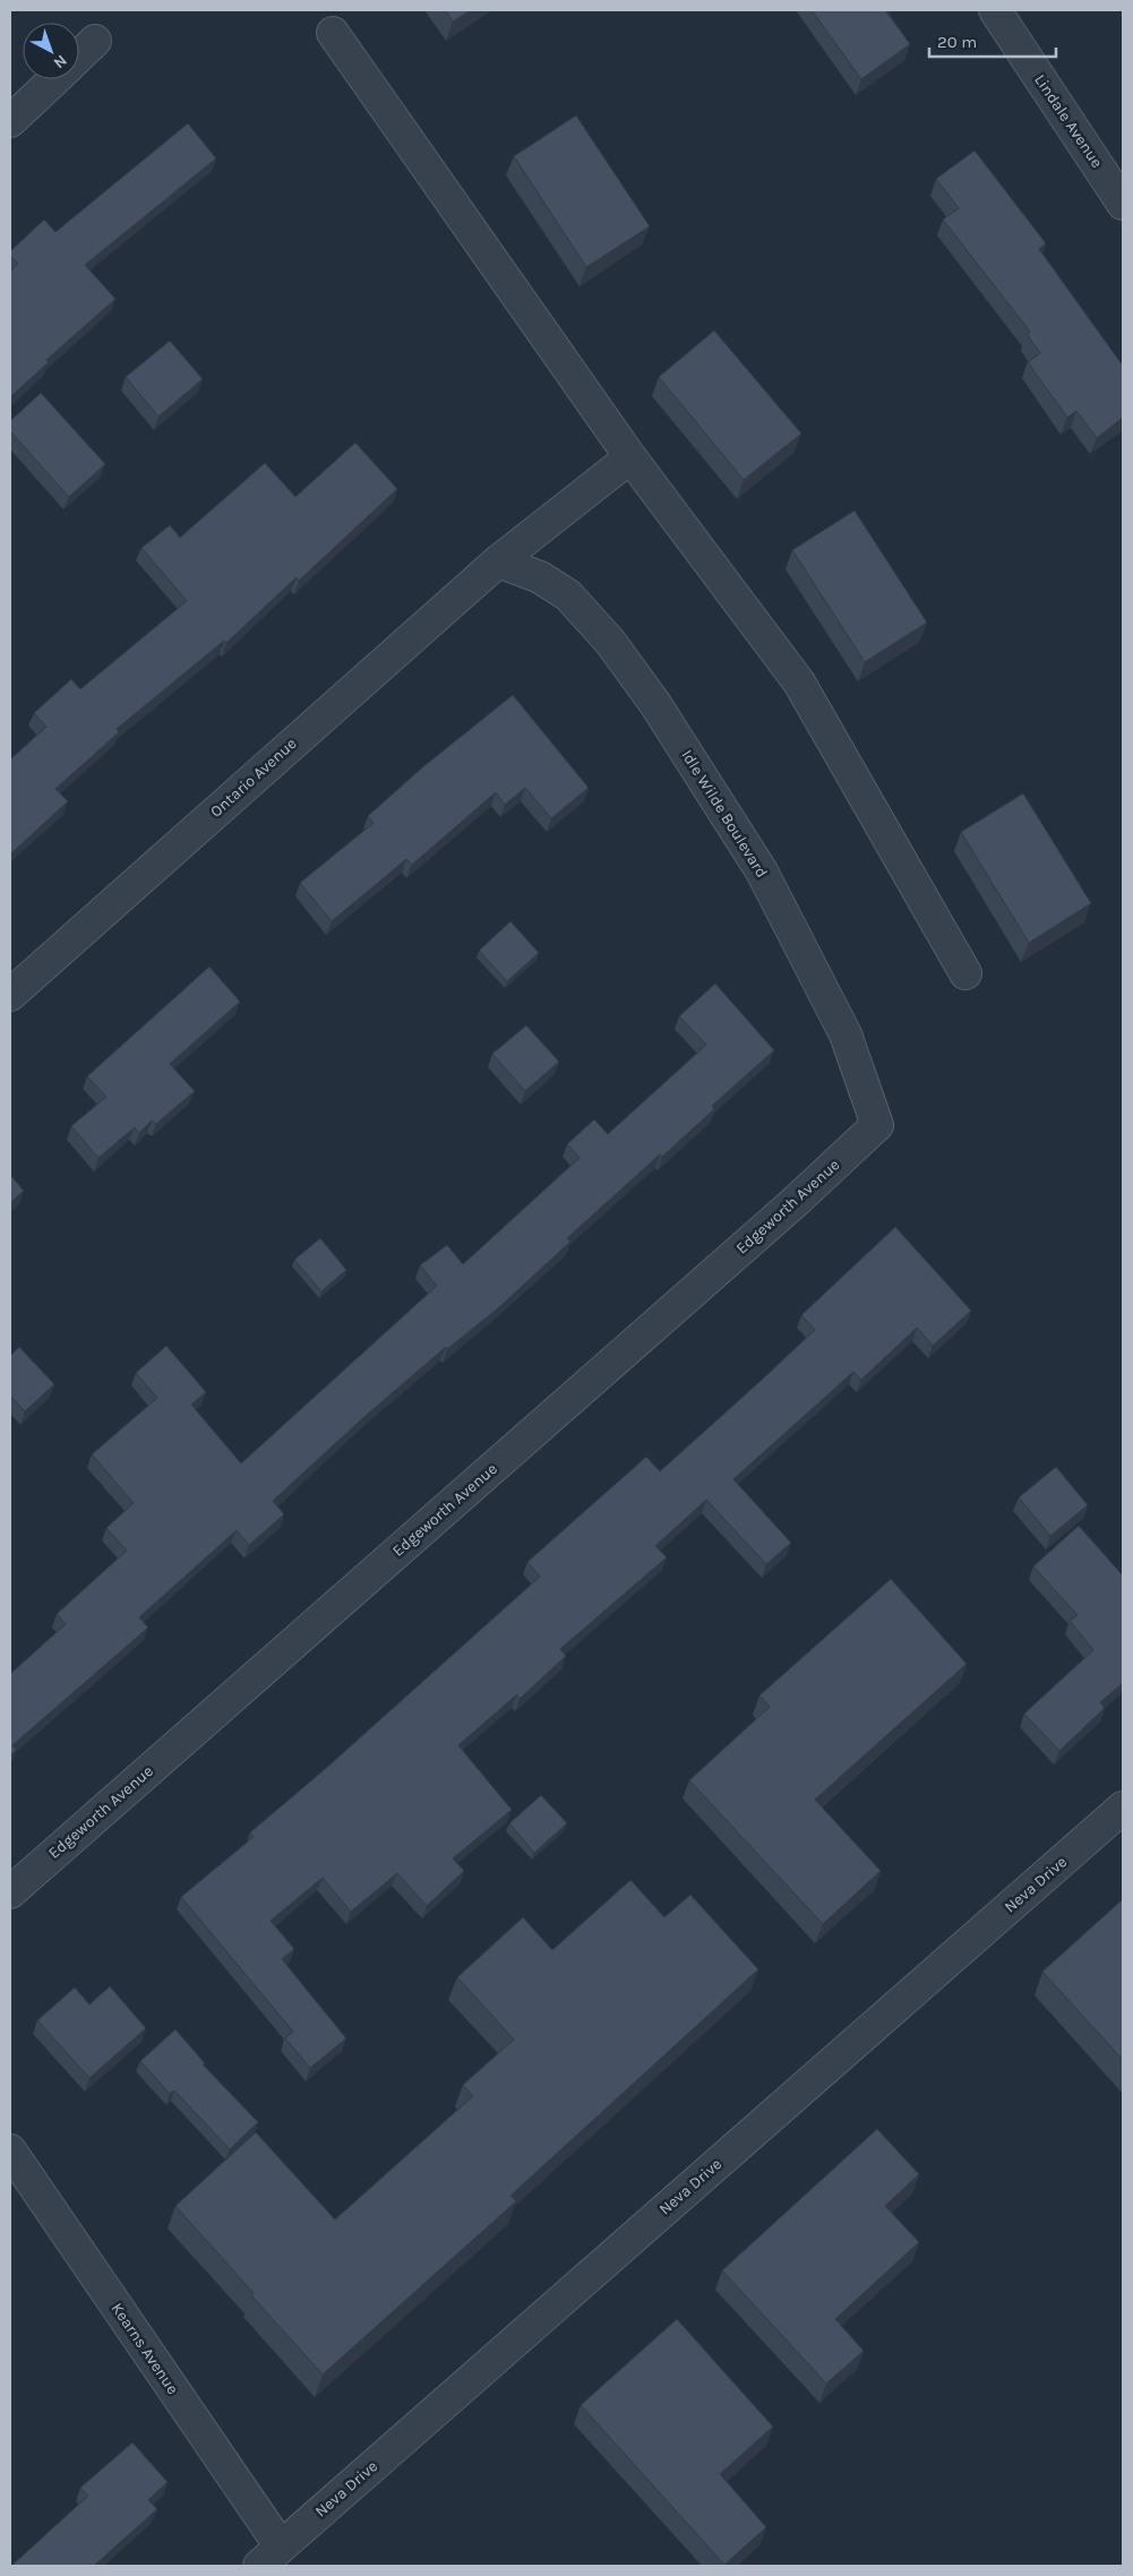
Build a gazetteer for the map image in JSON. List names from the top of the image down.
{
  "streets": {
    "street": [
      "Lindale Avenue",
      "Ontario Avenue",
      "Idle Wilde Boulevard",
      "Edgeworth Avenue",
      "Neva Drive",
      "Kearns Avenue"
    ]
  },
  "crossings": [
    ["Ontario Avenue", "Idle Wilde Boulevard"],
    ["Idle Wilde Boulevard", "Edgeworth Avenue"],
    ["Neva Drive", "Kearns Avenue"]
  ],
  "scale_bar": "20 m",
  "north": "bottom right"
}
